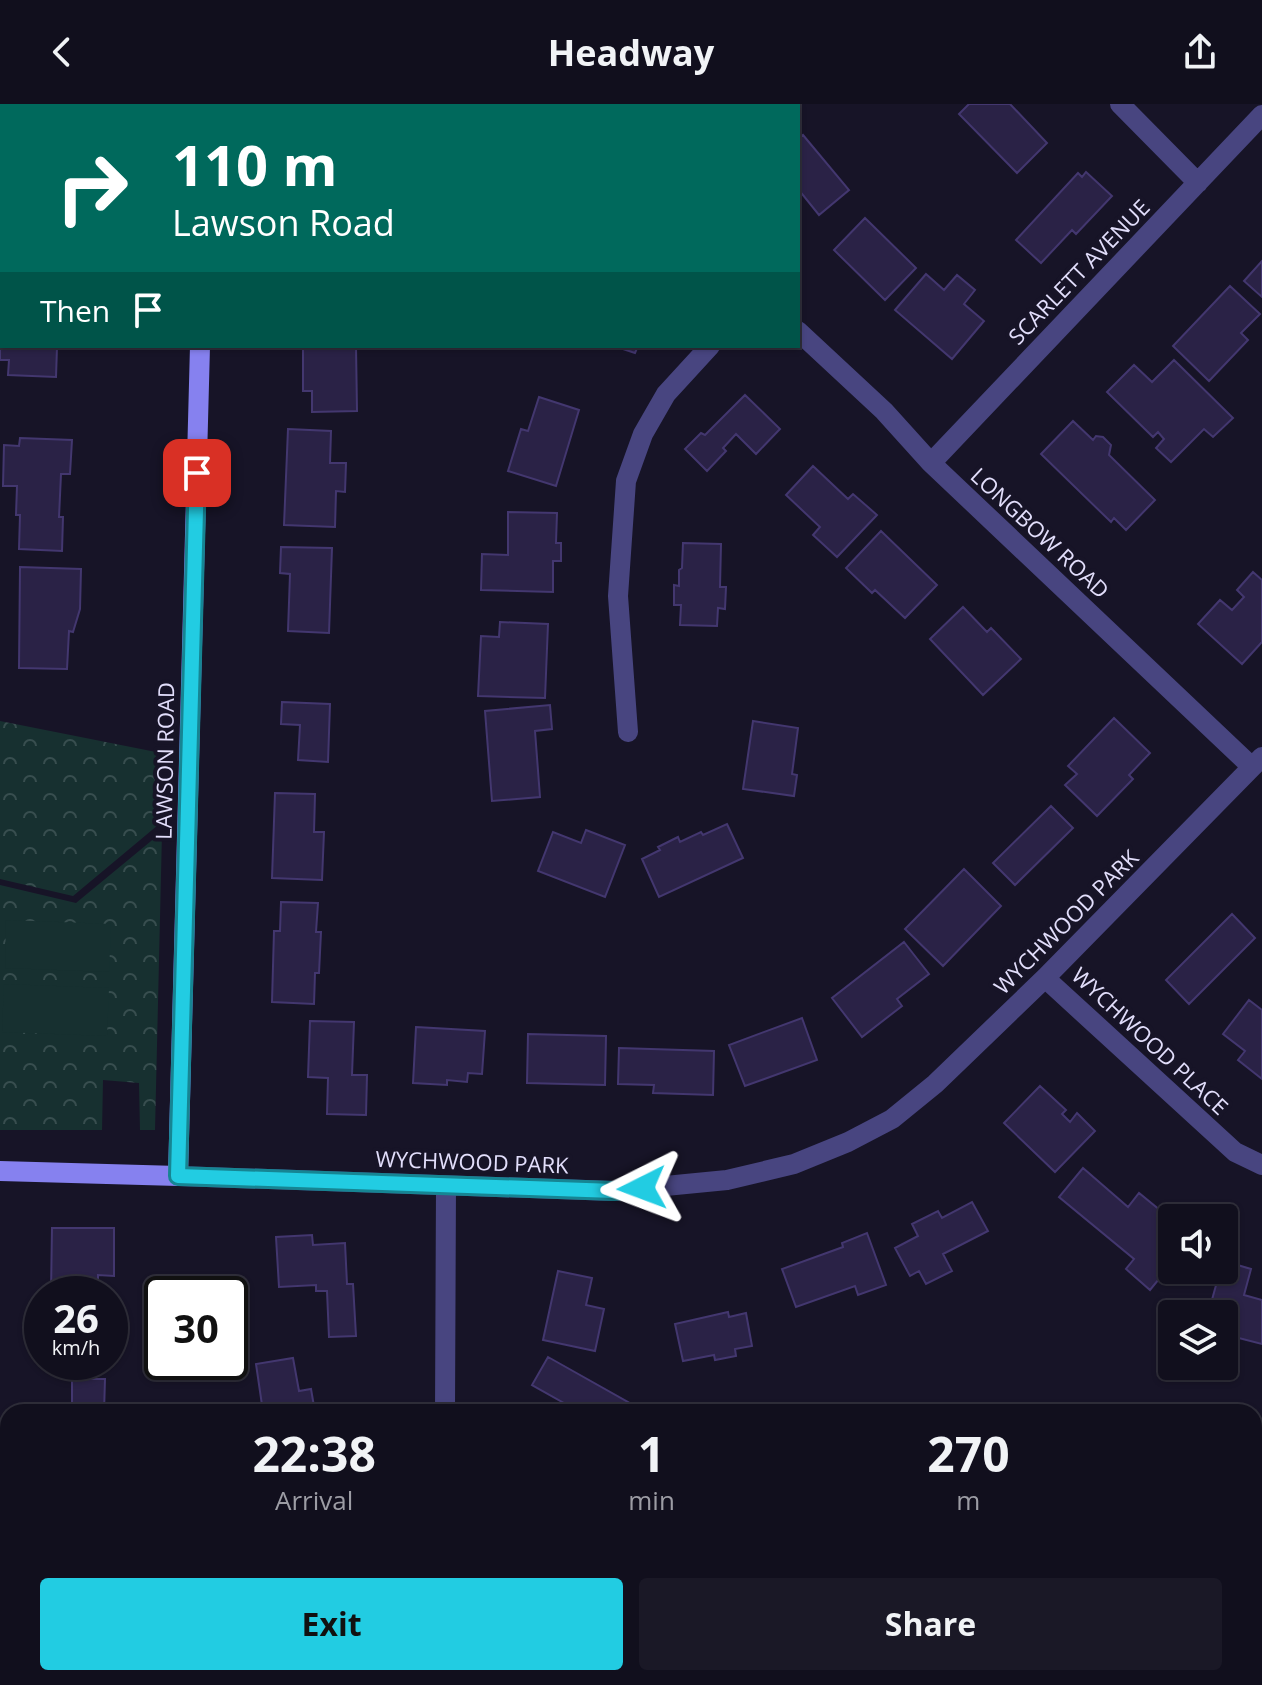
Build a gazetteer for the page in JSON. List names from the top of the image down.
{
  "streets": {
    "street": [
      "SCARLETT AVENUE",
      "LONGBOW ROAD",
      "LAWSON ROAD",
      "WYCHWOOD PARK",
      "WYCHWOOD PLACE"
    ]
  },
  "crossings": [
    ["SCARLETT AVENUE", "LONGBOW ROAD"],
    ["LONGBOW ROAD", "WYCHWOOD PARK"],
    ["LAWSON ROAD", "WYCHWOOD PARK"],
    ["WYCHWOOD PARK", "WYCHWOOD PLACE"]
  ],
  "page": {
    "header": "Headway",
    "turn": ["110 m", "Lawson Road"],
    "then": "Then",
    "speed": "26 km/h",
    "limit": "30",
    "eta": [
      "22:38",
      "Arrival",
      "1",
      "min",
      "270",
      "m"
    ],
    "buttons": ["Exit", "Share"]
  }
}
